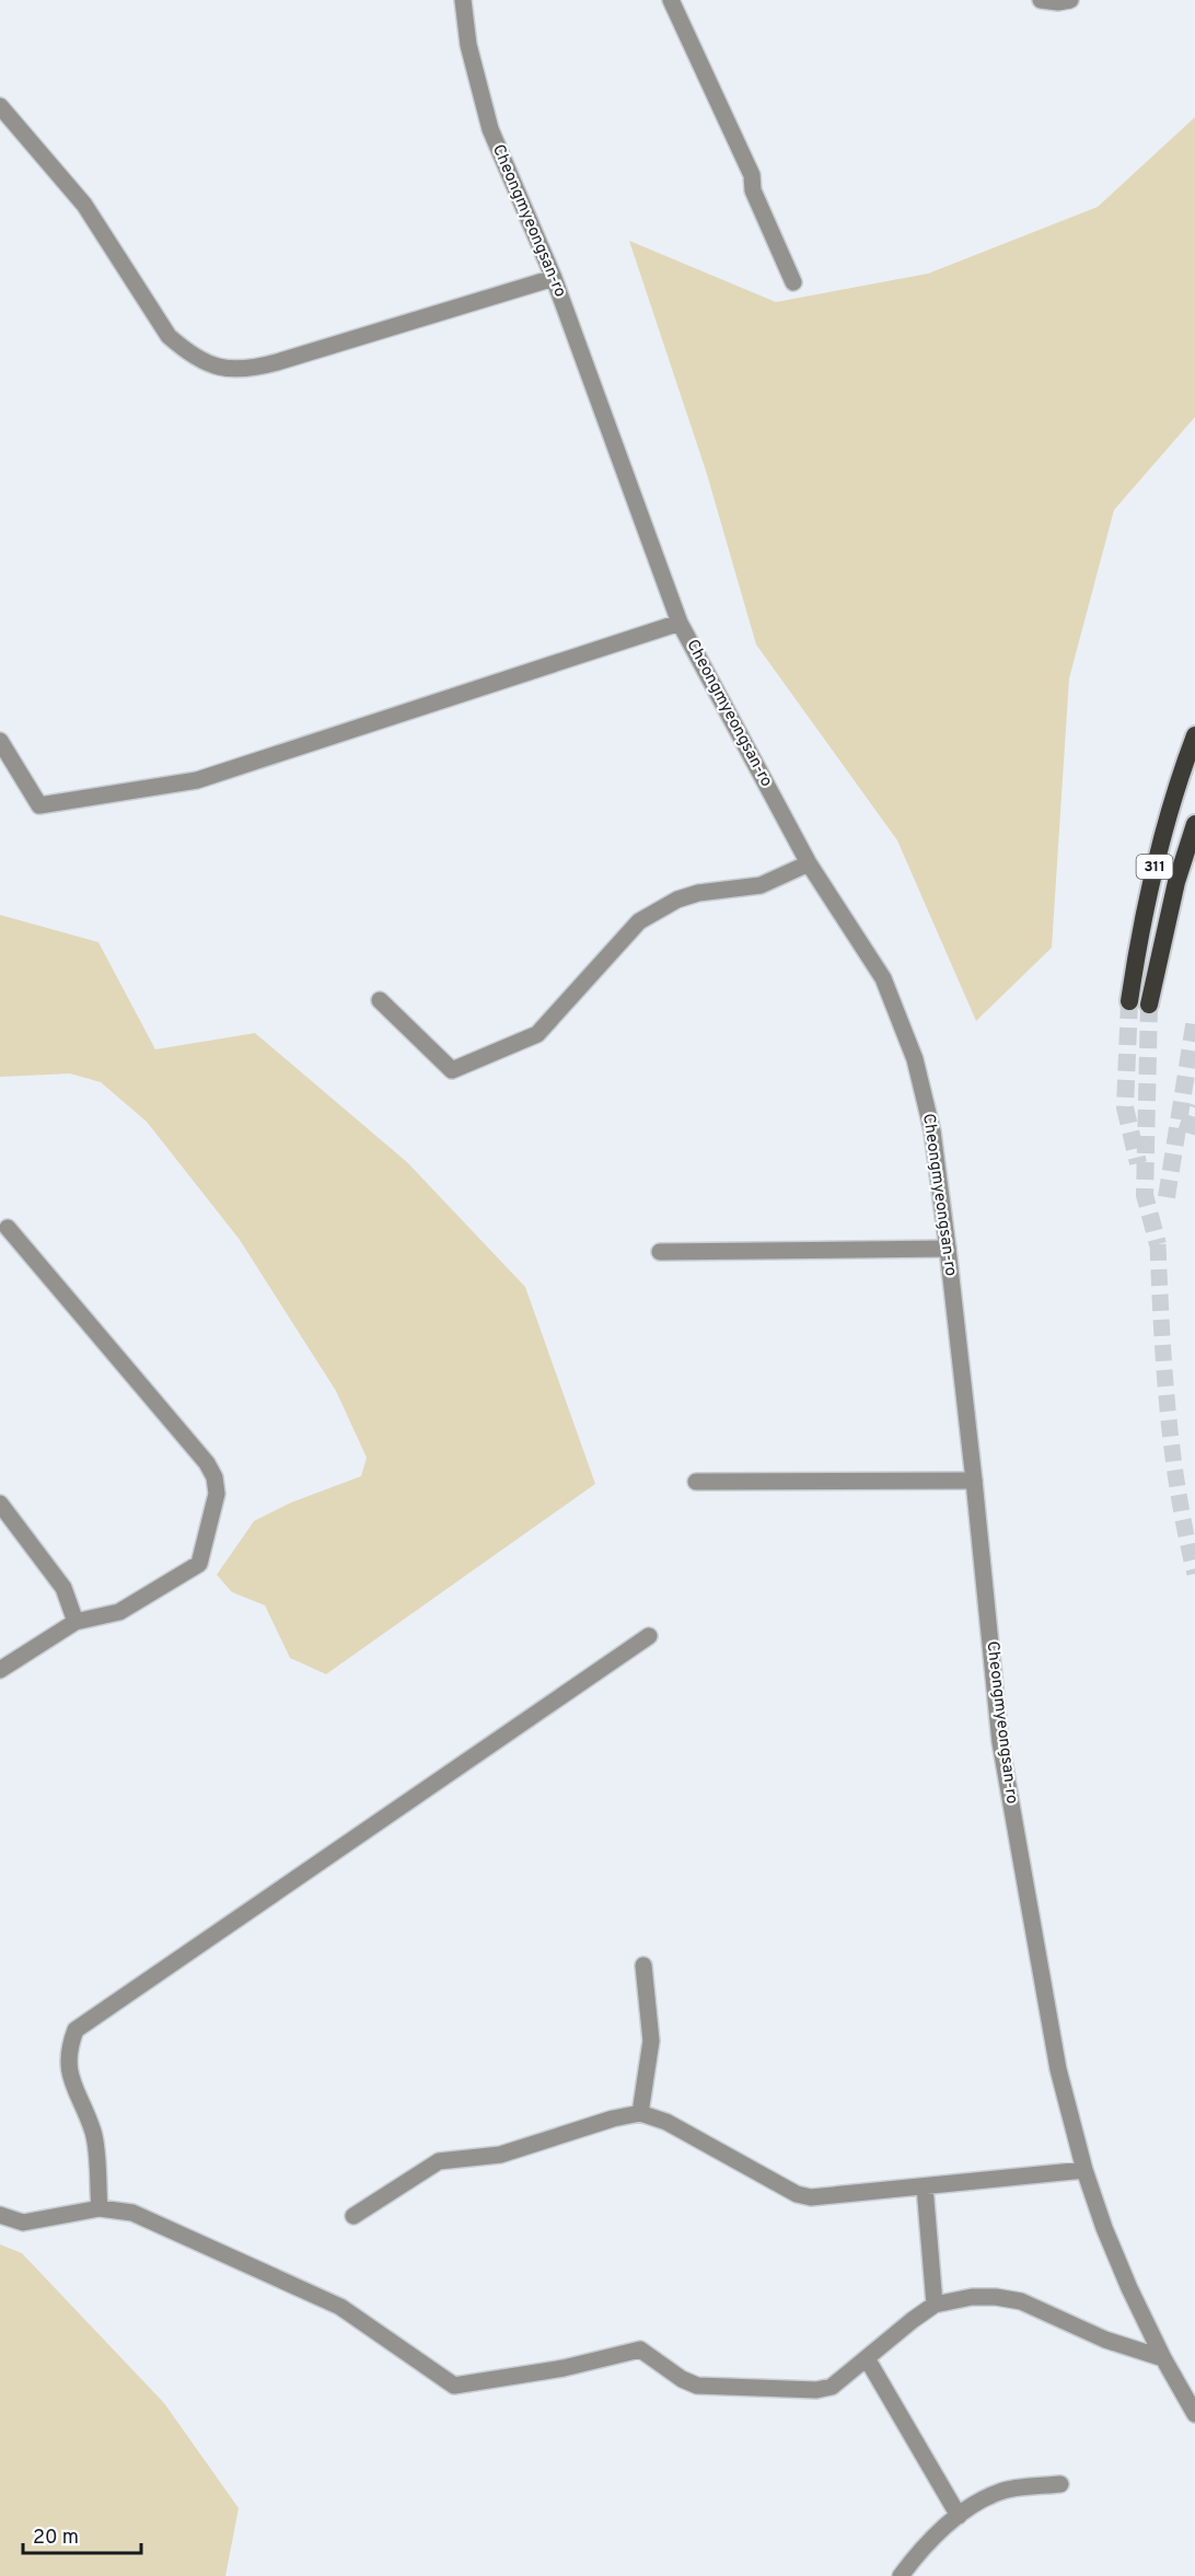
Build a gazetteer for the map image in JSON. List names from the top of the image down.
{
  "streets": {
    "highway": ["311"],
    "street": ["Cheongmyeongsan-ro"]
  },
  "scale_bar": "20 m"
}
